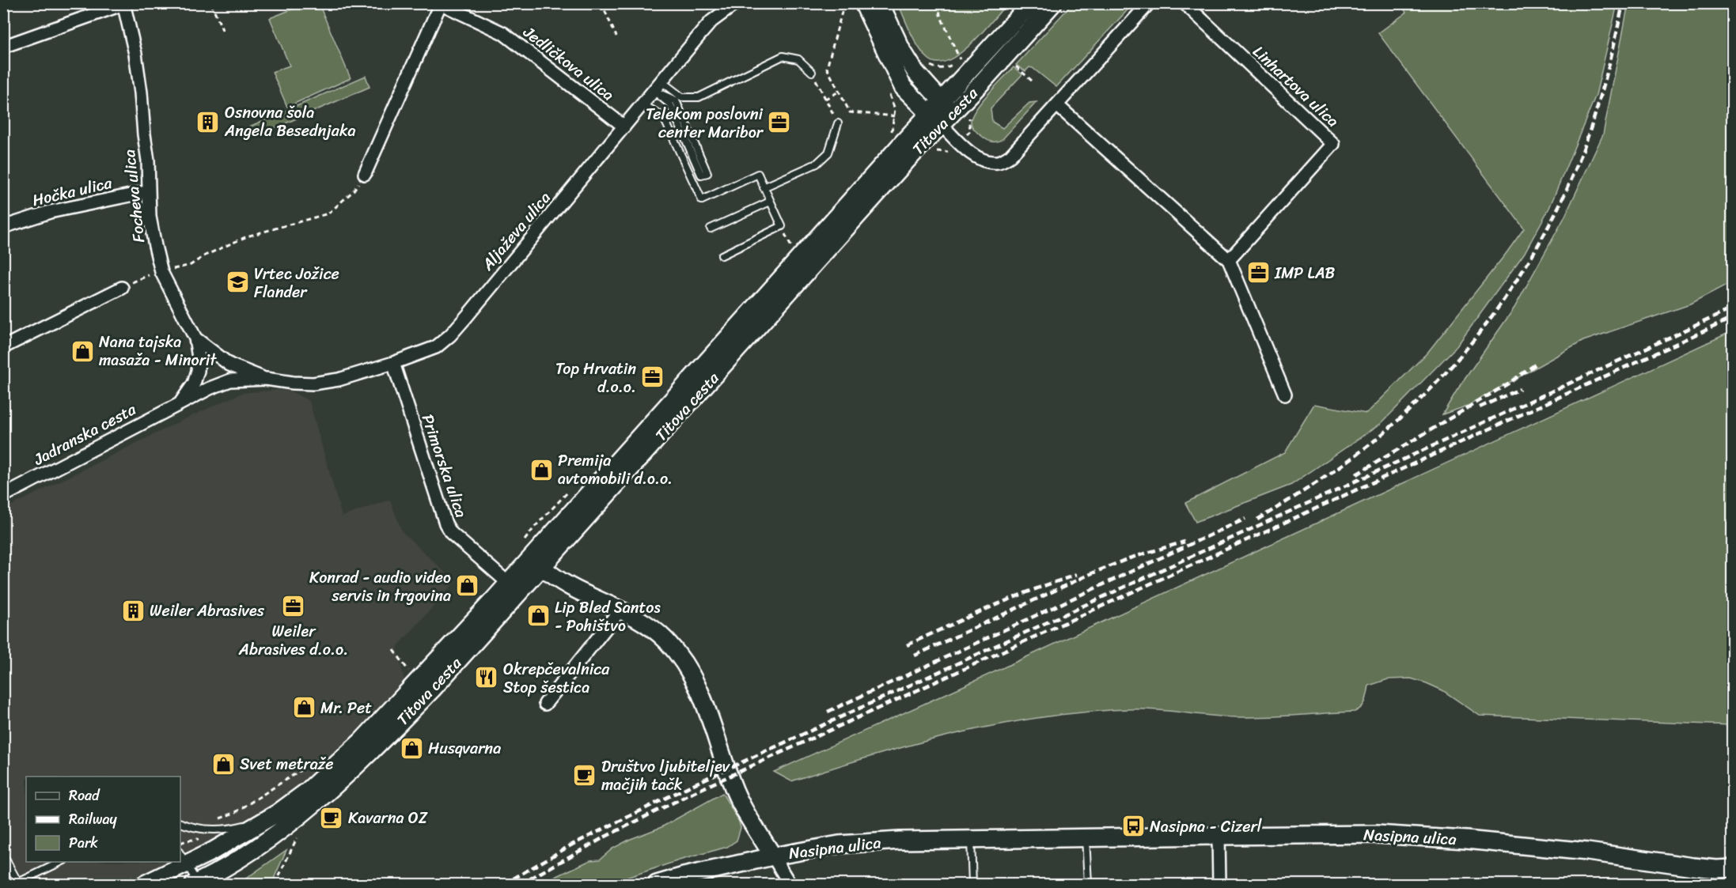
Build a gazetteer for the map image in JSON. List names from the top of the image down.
{
  "streets": {
    "main road": ["Titova cesta", "Nasipna ulica"],
    "street": [
      "Jedličkova ulica",
      "Linhartova ulica",
      "Hočka ulica",
      "Focheva ulica",
      "Aljaževa ulica",
      "Jadranska cesta",
      "Primorska ulica"
    ]
  },
  "crossings": [
    ["Jedličkova ulica", "Aljaževa ulica"],
    ["Titova cesta", "Primorska ulica"],
    ["Titova cesta", "Nasipna ulica"],
    ["Hočka ulica", "Focheva ulica"],
    ["Focheva ulica", "Aljaževa ulica"],
    ["Focheva ulica", "Jadranska cesta"],
    ["Aljaževa ulica", "Jadranska cesta"],
    ["Aljaževa ulica", "Primorska ulica"]
  ],
  "places": {
    "building": ["Osnovna šola Angela Besednjaka", "Weiler Abrasives"],
    "office": [
      "Telekom poslovni center Maribor",
      "IMP LAB",
      "Top Hrvatin d.o.o.",
      "Weiler Abrasives d.o.o."
    ],
    "school or university": ["Vrtec Jožice Flander"],
    "shop": [
      "Nana tajska masaža - Minorit",
      "Premija avtomobili d.o.o.",
      "Konrad - audio video servis in trgovina",
      "Lip Bled Santos - Pohištvo",
      "Mr. Pet",
      "Husqvarna",
      "Svet metraže"
    ],
    "restaurant": ["Okrepčevalnica Stop šestica"],
    "cafe": ["Društvo ljubiteljev mačjih tačk", "Kavarna OZ"],
    "bus stop": ["Nasipna - Cizerl"]
  },
  "legend": ["Road", "Railway", "Park"]
}
